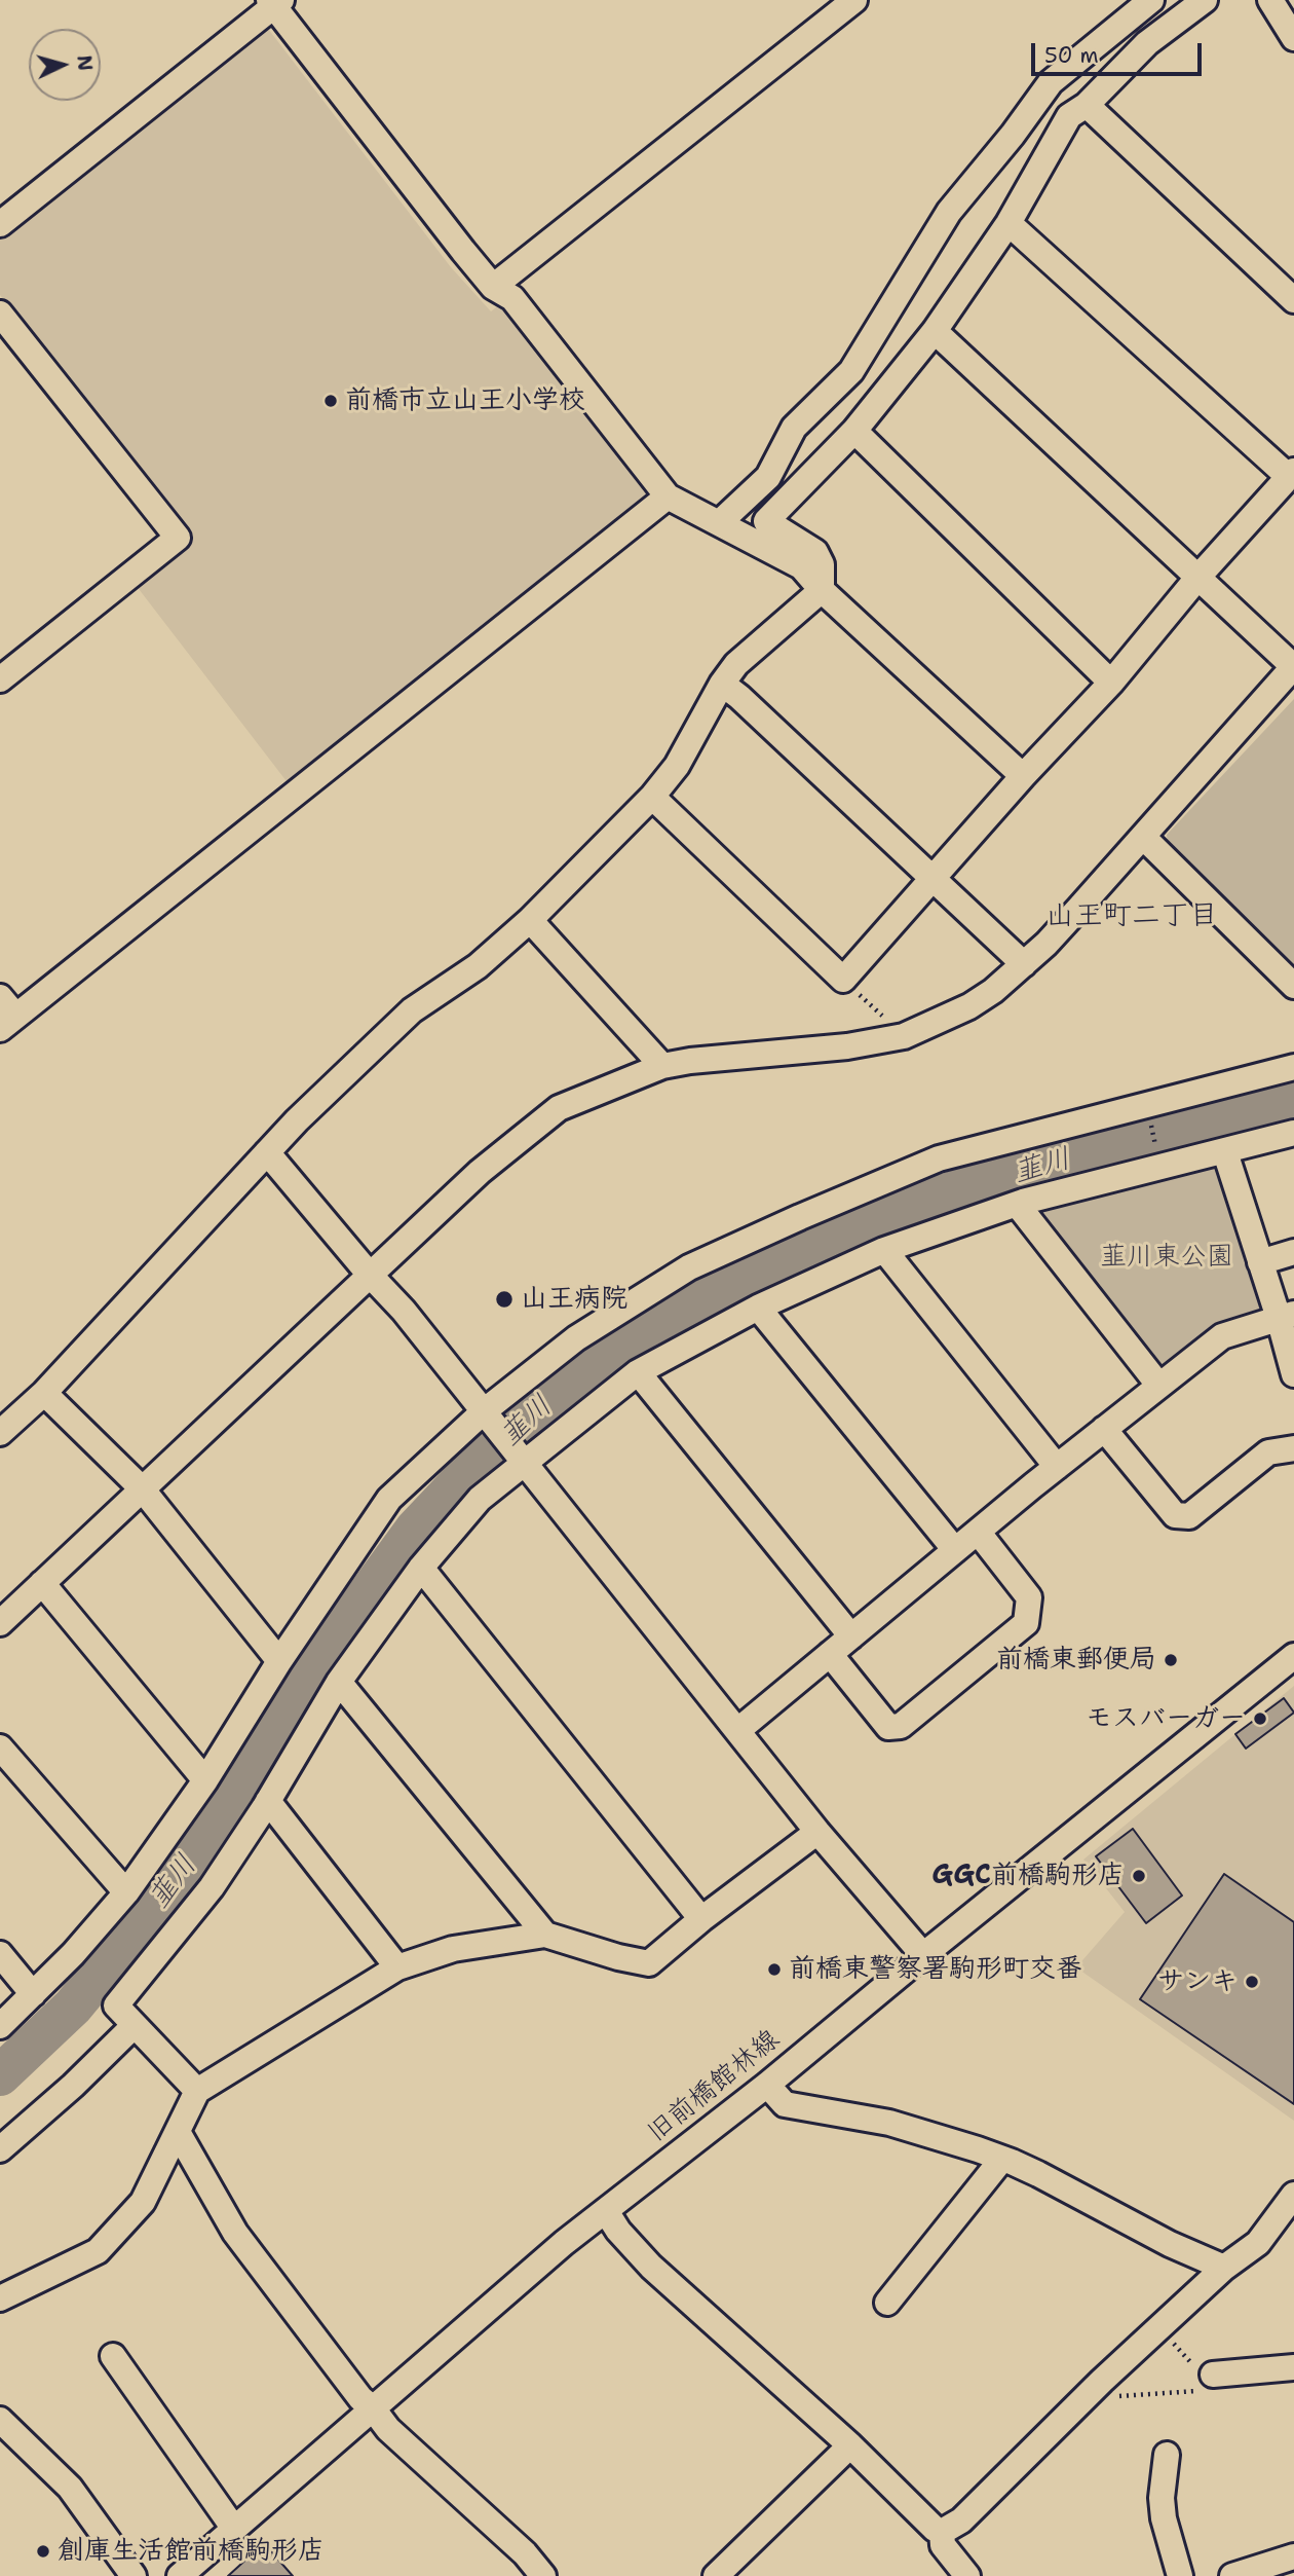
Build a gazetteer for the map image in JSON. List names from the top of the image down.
{
  "streets": {
    "street": ["旧前橋館林線"]
  },
  "districts": ["山王町二丁目"],
  "water": ["韮川"],
  "parks": ["韮川東公園"],
  "places": [
    "前橋市立山王小学校",
    "山王病院",
    "前橋東郵便局",
    "モスバーガー",
    "GGC前橋駒形店",
    "前橋東警察署駒形町交番",
    "サンキ",
    "創庫生活館前橋駒形店"
  ],
  "scale_bar": "50 m",
  "north": "right"
}
